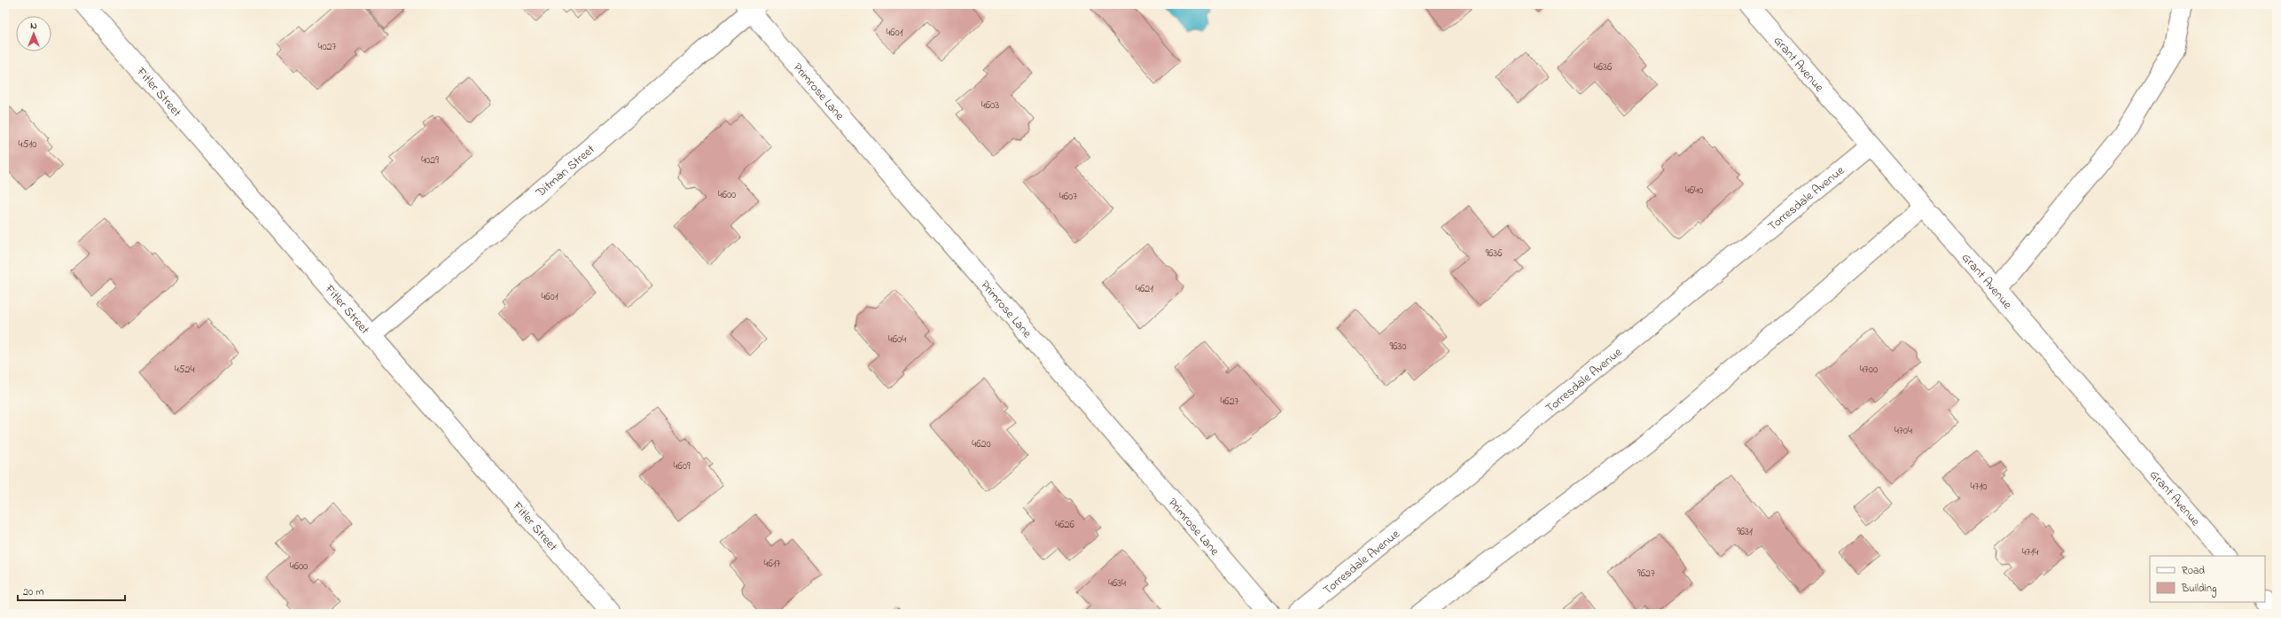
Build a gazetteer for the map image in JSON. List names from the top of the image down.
{
  "streets": {
    "street": [
      "Grant Avenue",
      "Primrose Lane",
      "Fitler Street",
      "Ditman Street",
      "Torresdale Avenue"
    ]
  },
  "crossings": [
    ["Grant Avenue", "Torresdale Avenue"],
    ["Primrose Lane", "Ditman Street"],
    ["Fitler Street", "Ditman Street"]
  ],
  "house_numbers": [
    "4601",
    "4027",
    "4636",
    "4603",
    "4510",
    "4029",
    "4640",
    "4600",
    "4607",
    "9636",
    "4621",
    "4601",
    "4604",
    "9630",
    "4524",
    "4700",
    "4627",
    "4704",
    "4620",
    "4609",
    "4710",
    "4626",
    "9631",
    "4714",
    "4617",
    "4600",
    "9627",
    "4634"
  ],
  "legend": ["Road", "Building"],
  "scale_bar": "20 m",
  "north": "top"
}
